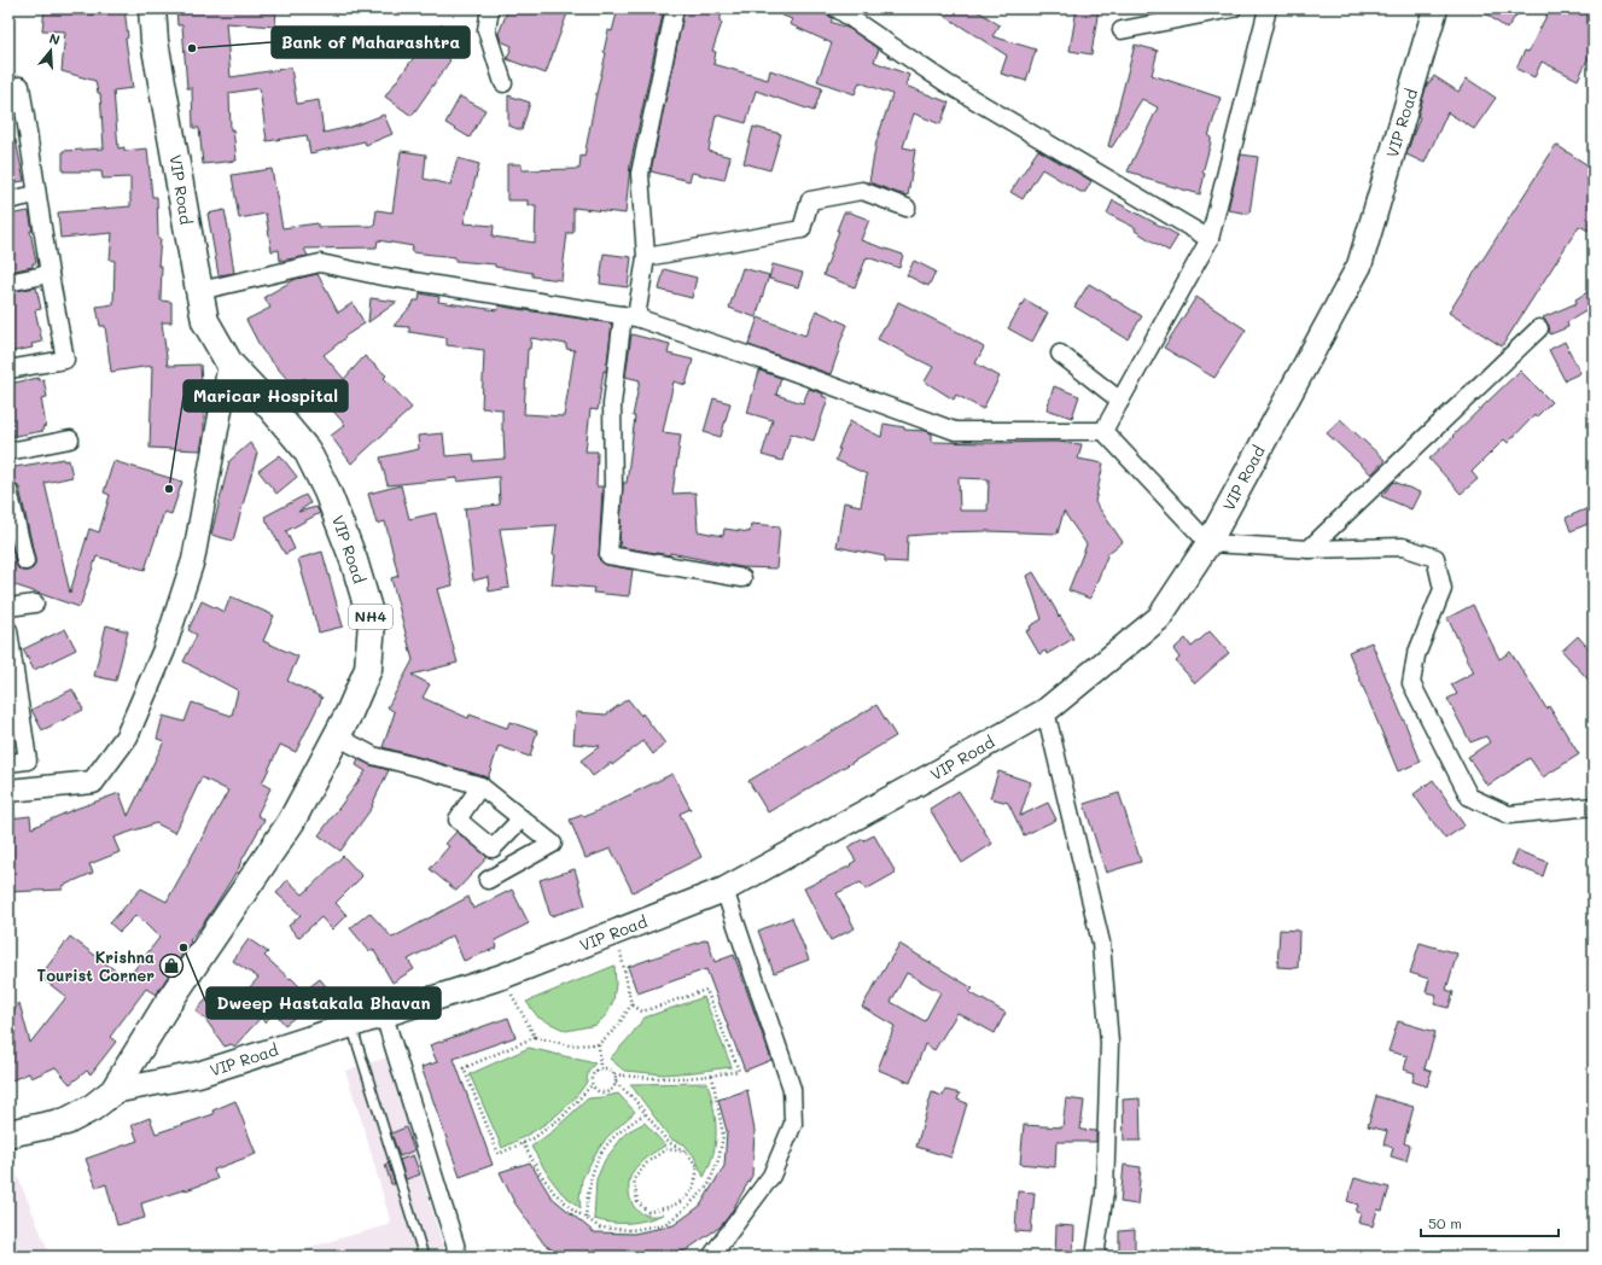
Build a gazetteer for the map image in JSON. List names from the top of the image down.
{
  "streets": {
    "highway": ["VIP Road", "NH4"]
  },
  "places": {
    "other": ["Bank of Maharashtra", "Maricar Hospital", "Dweep Hastakala Bhavan"],
    "shop": ["Krishna Tourist Corner"]
  },
  "scale_bar": "50 m",
  "north": "top"
}
